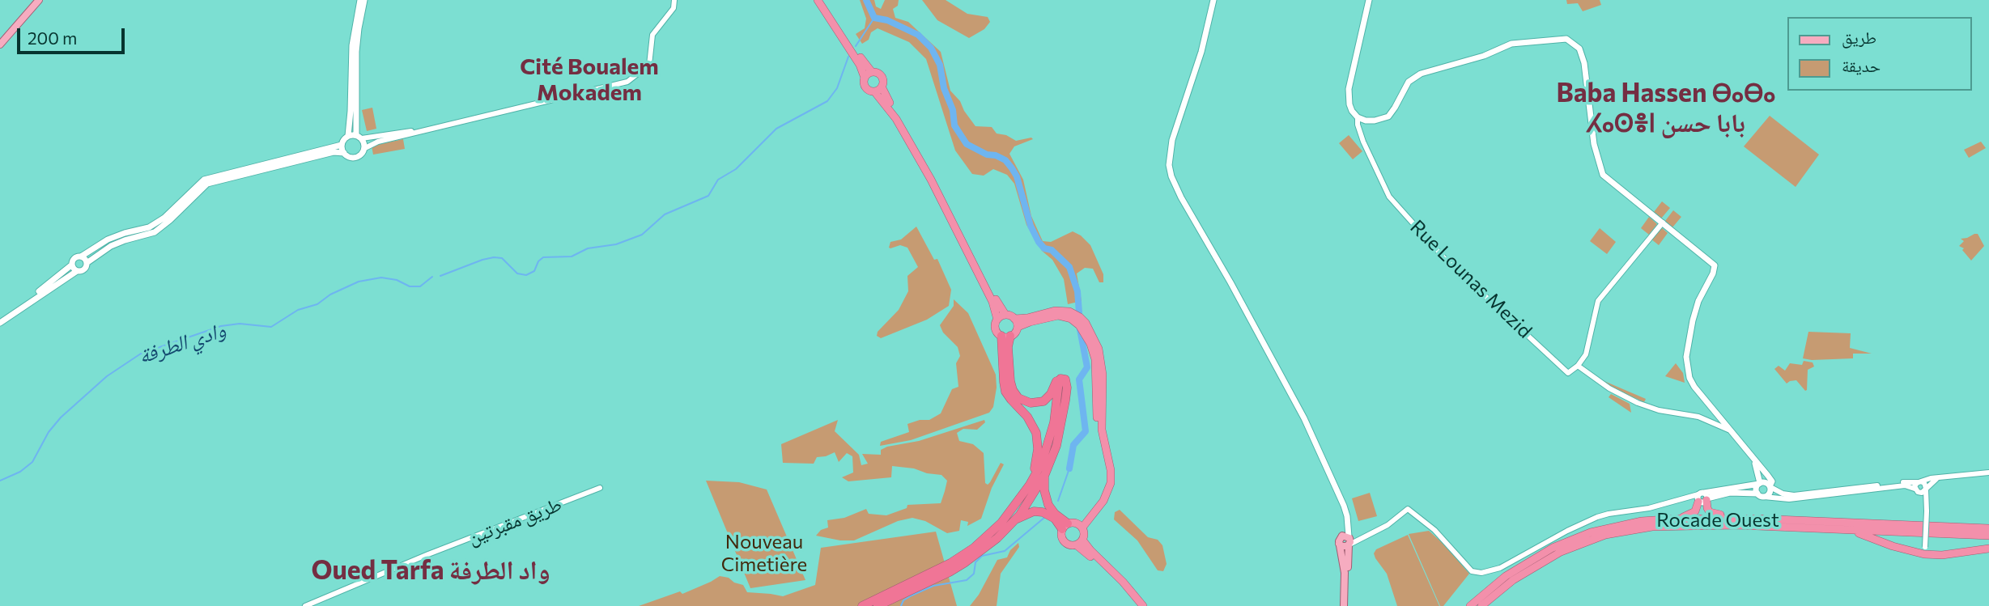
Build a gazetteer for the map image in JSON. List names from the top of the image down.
{
  "streets": {
    "highway": ["Rocade Ouest"],
    "street": ["Rue Lounas Mezid", "طريق مقبرتين"]
  },
  "districts": ["Cité Boualem Mokadem", "Baba Hassen ⴱⴰⴱⴰ ⵃⴰⵙⴻⵏ بابا حسن", "Oued Tarfa واد الطرفة"],
  "water": ["وادي الطرفة"],
  "parks": ["Nouveau Cimetière"],
  "legend": ["طريق", "حديقة"],
  "scale_bar": "200 m"
}
